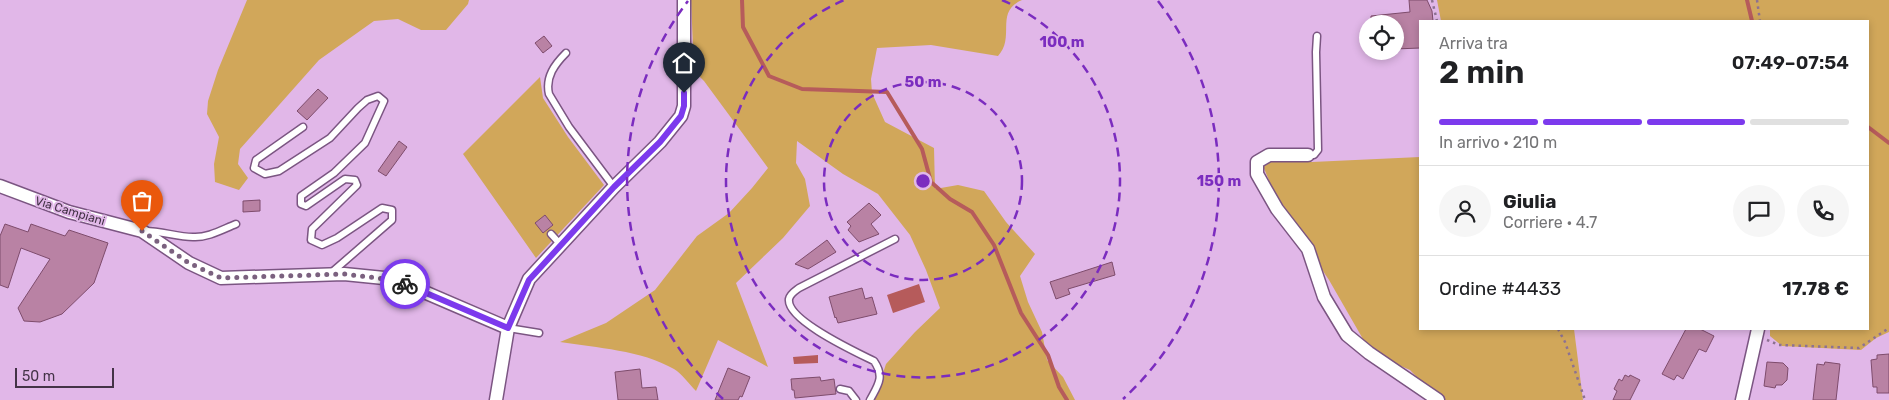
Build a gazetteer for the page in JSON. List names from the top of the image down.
{
  "streets": {
    "street": ["Via Campiani"]
  },
  "scale_bar": "50 m",
  "page": {
    "heading": ["2 min", "Arriva tra", "07:49–07:54"],
    "panel": [
      "Giulia",
      "Corriere · 4.7",
      "Ordine #4433",
      "17.78 €"
    ],
    "bar": "In arrivo · 210 m",
    "scale": "50 m"
  },
  "rings": ["100 m", "50 m", "150 m"]
}
